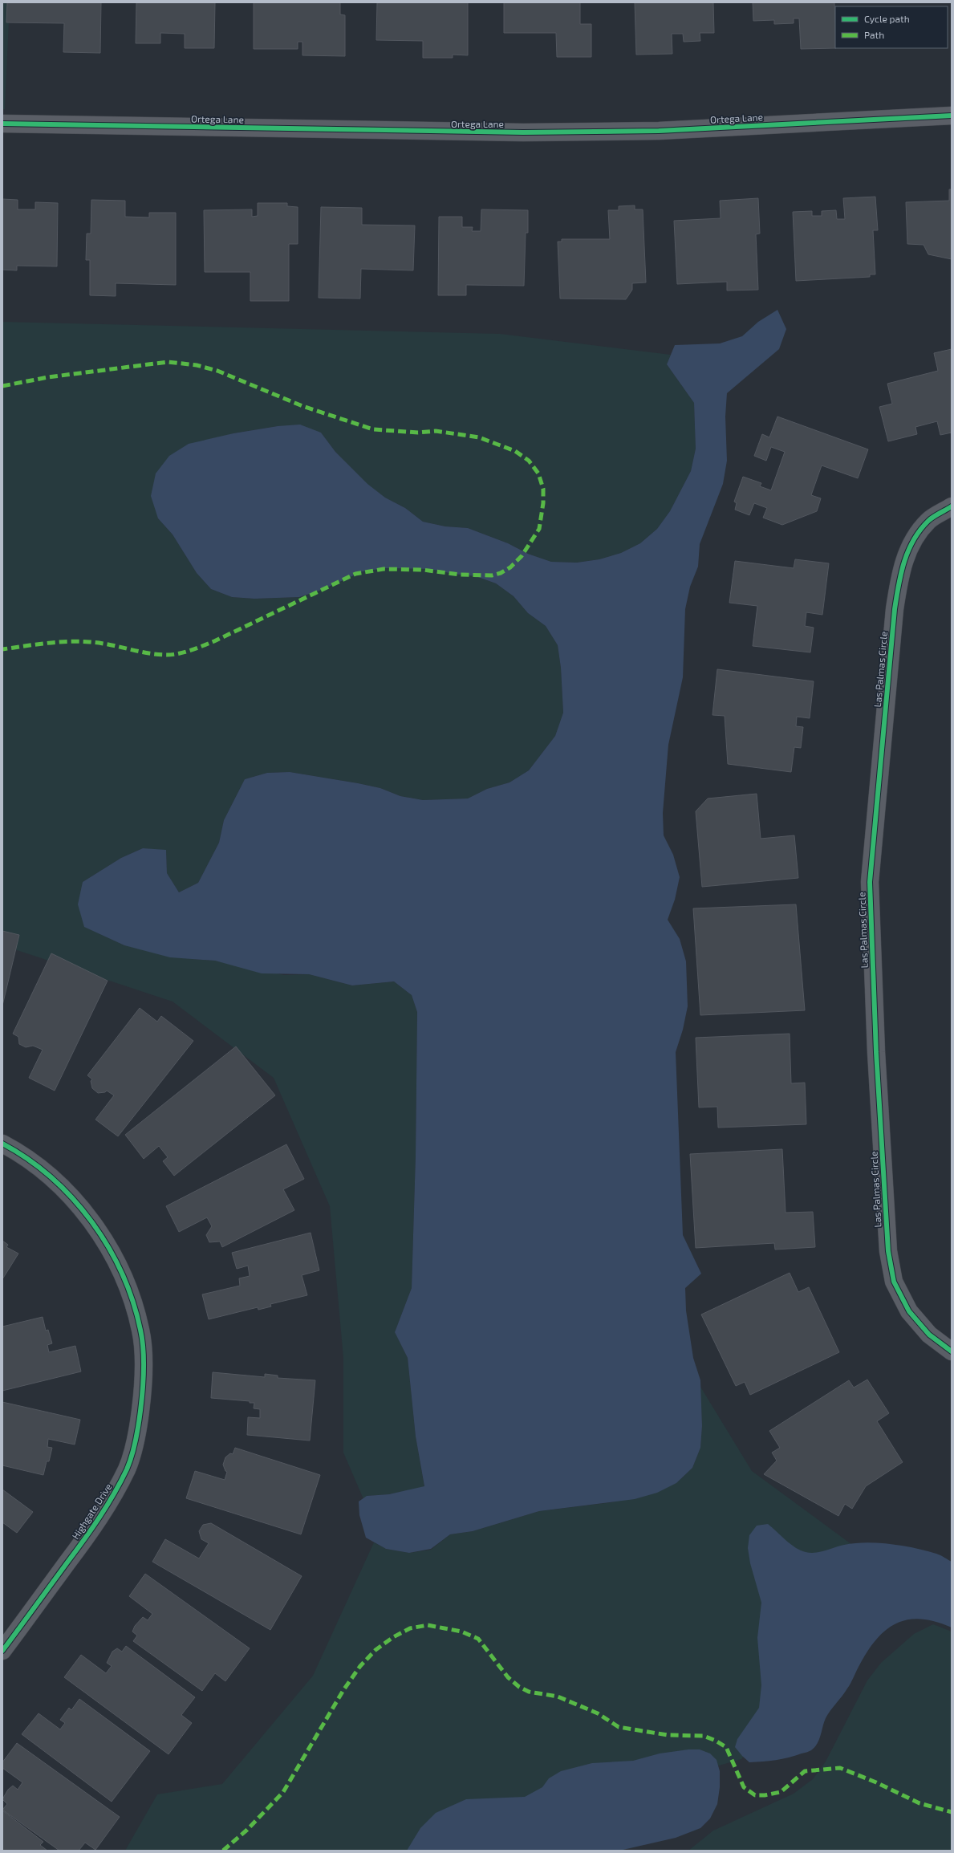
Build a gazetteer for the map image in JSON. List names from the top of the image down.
{
  "streets": {
    "street": ["Ortega Lane", "Las Palmas Circle", "Highgate Drive"]
  },
  "legend": ["Cycle path", "Path"]
}
